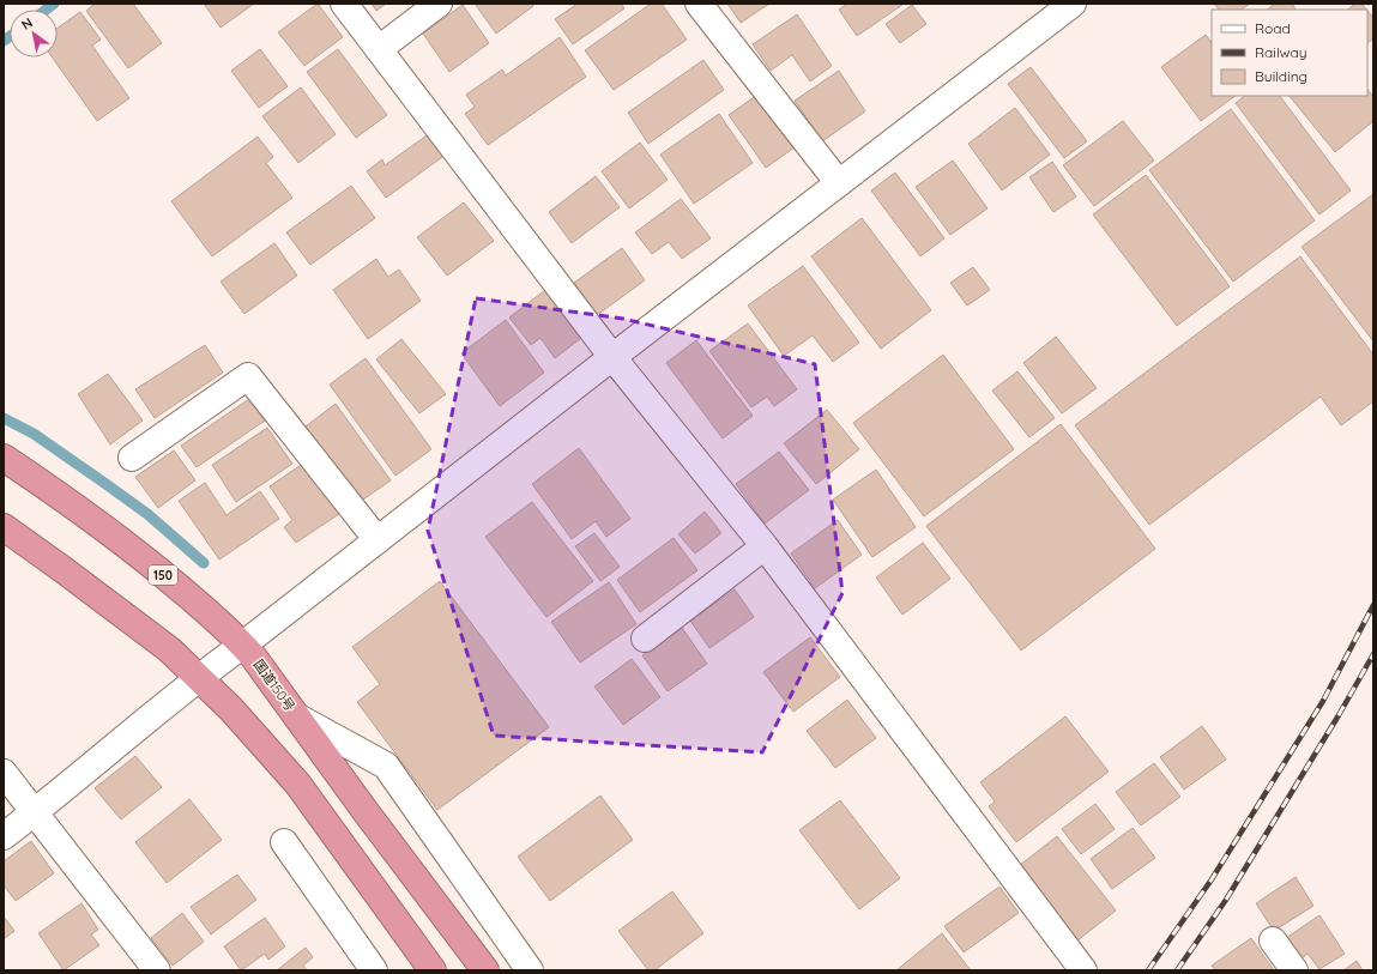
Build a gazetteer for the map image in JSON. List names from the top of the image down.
{
  "streets": {
    "highway": ["150", "国道150号"]
  },
  "legend": ["Road", "Railway", "Building"],
  "north": "top left"
}
